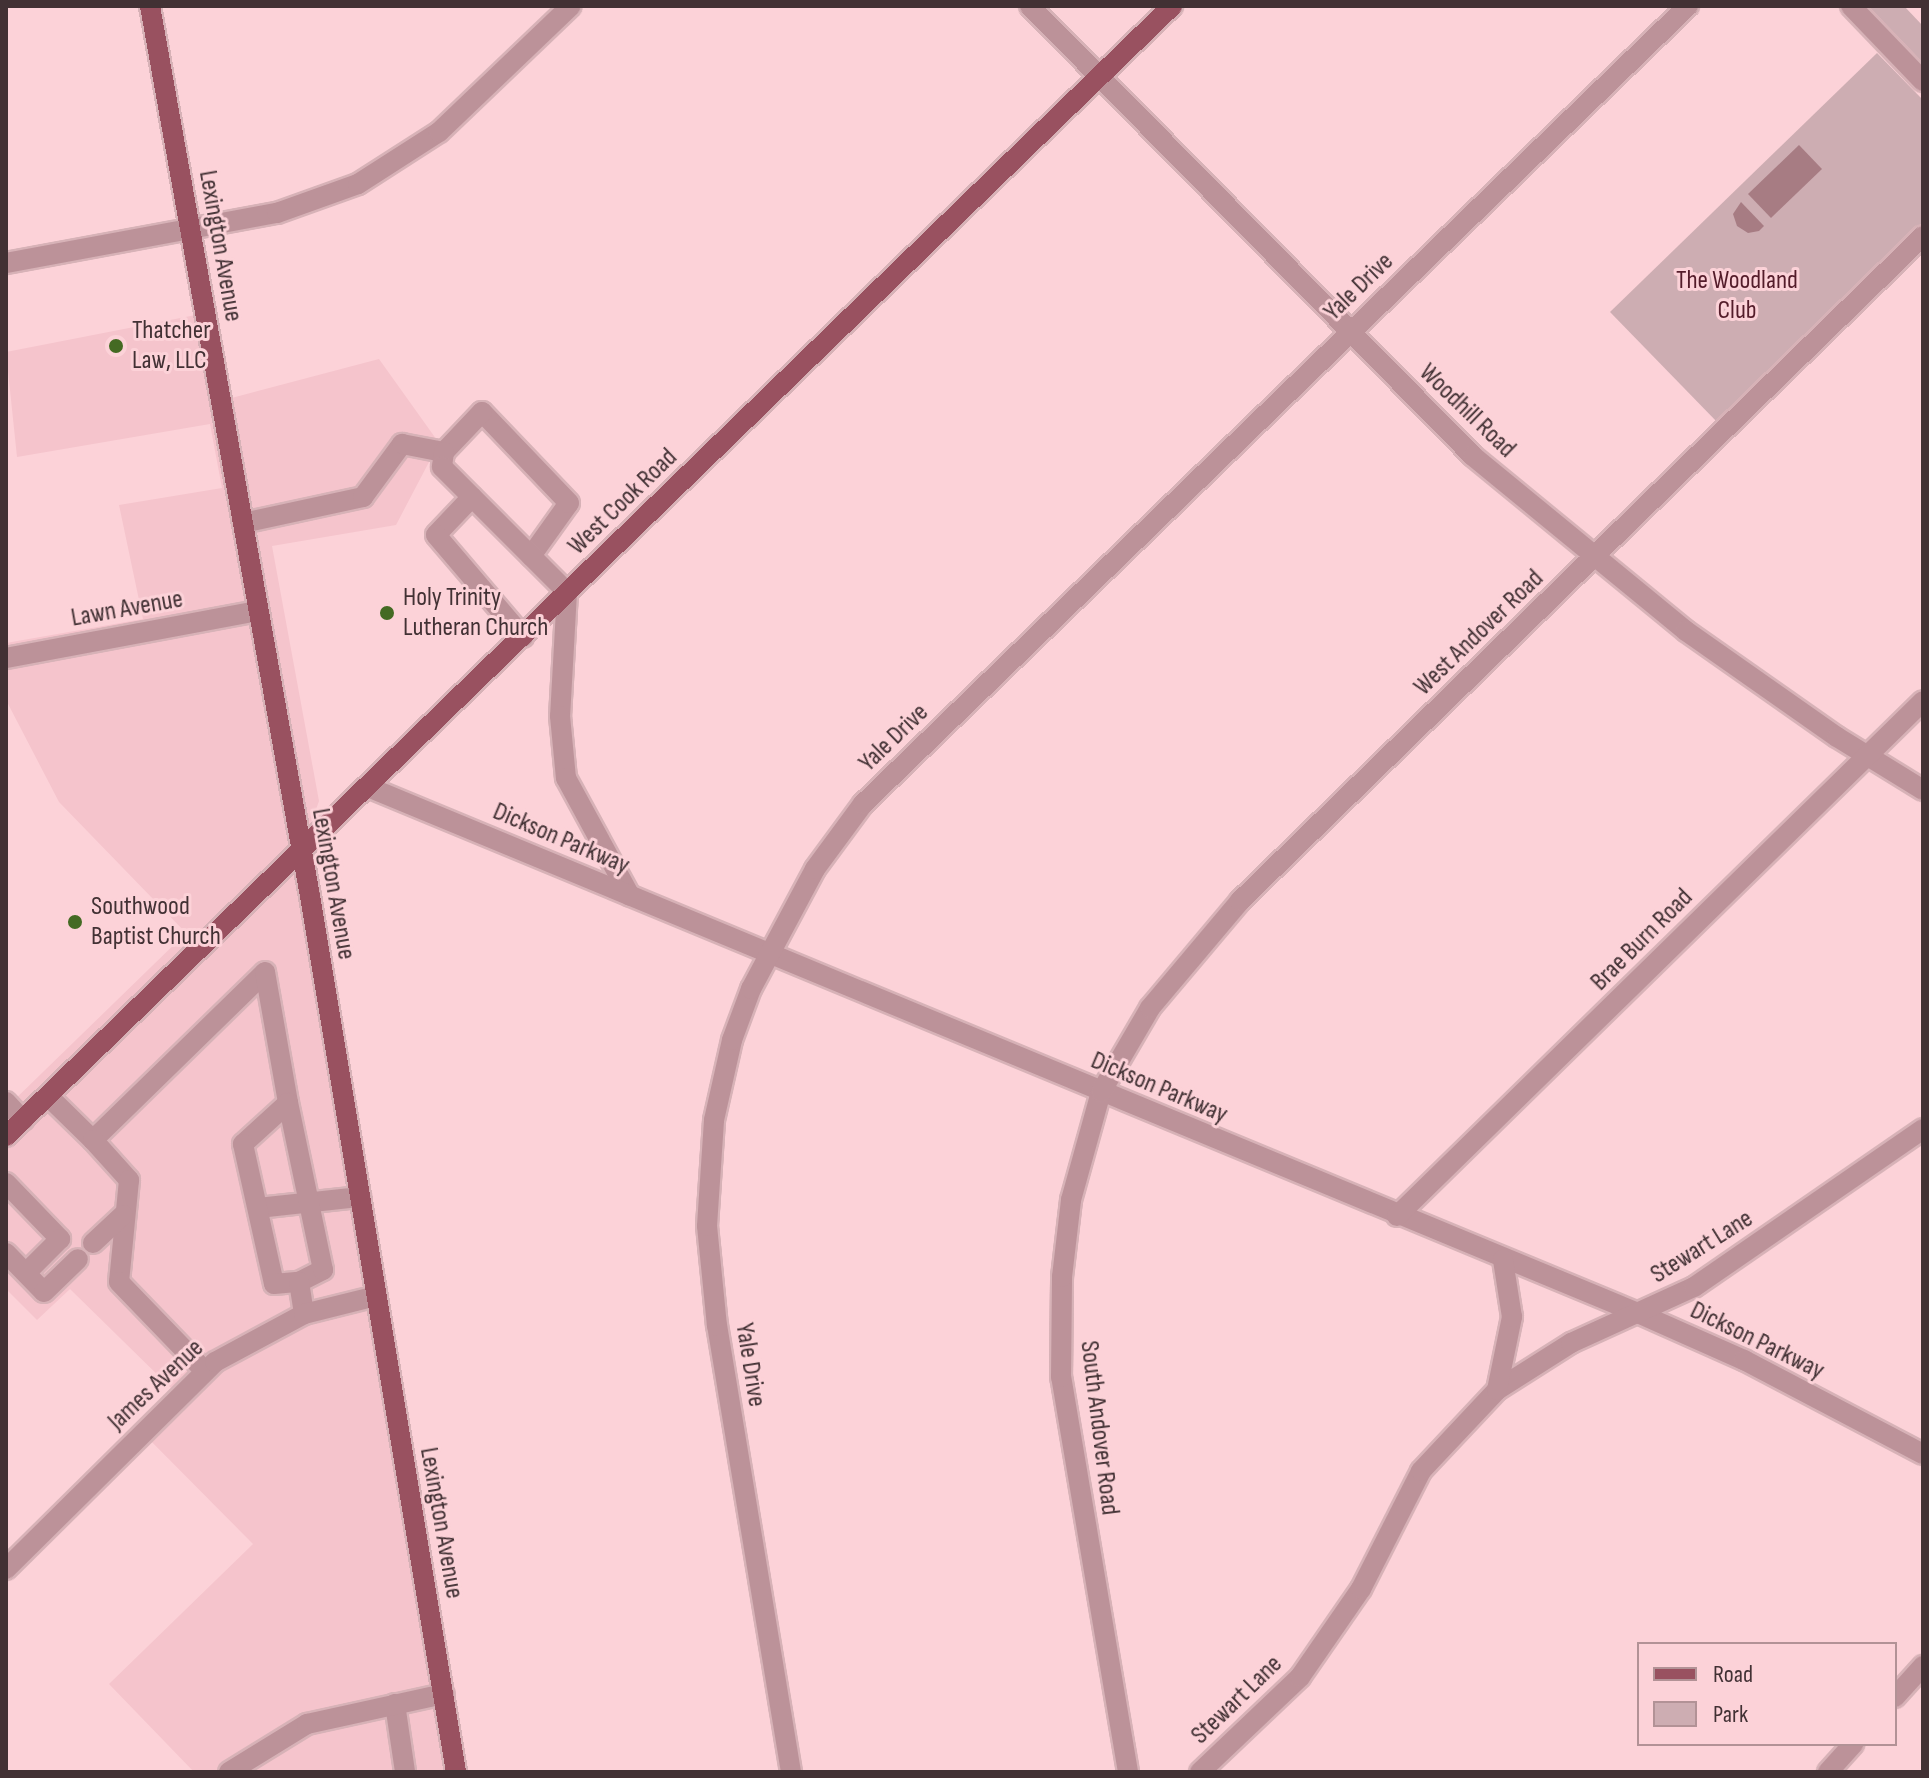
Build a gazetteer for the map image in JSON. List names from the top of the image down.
{
  "streets": {
    "main road": ["Lexington Avenue", "West Cook Road"],
    "street": [
      "Yale Drive",
      "Woodhill Road",
      "Lawn Avenue",
      "West Andover Road",
      "Dickson Parkway",
      "Brae Burn Road",
      "Stewart Lane",
      "James Avenue",
      "South Andover Road"
    ]
  },
  "crossings": [
    ["Lexington Avenue", "West Cook Road"],
    ["Lexington Avenue", "Lawn Avenue"],
    ["Lexington Avenue", "James Avenue"],
    ["Yale Drive", "Woodhill Road"],
    ["Yale Drive", "Dickson Parkway"],
    ["Woodhill Road", "West Cook Road"],
    ["Woodhill Road", "West Andover Road"],
    ["Woodhill Road", "Brae Burn Road"],
    ["West Cook Road", "Dickson Parkway"],
    ["West Andover Road", "Dickson Parkway"],
    ["West Andover Road", "South Andover Road"],
    ["Dickson Parkway", "Brae Burn Road"],
    ["Dickson Parkway", "Stewart Lane"],
    ["Dickson Parkway", "South Andover Road"]
  ],
  "parks": ["The Woodland Club"],
  "places": ["Thatcher Law, LLC", "Holy Trinity Lutheran Church", "Southwood Baptist Church"],
  "legend": ["Road", "Park"]
}
